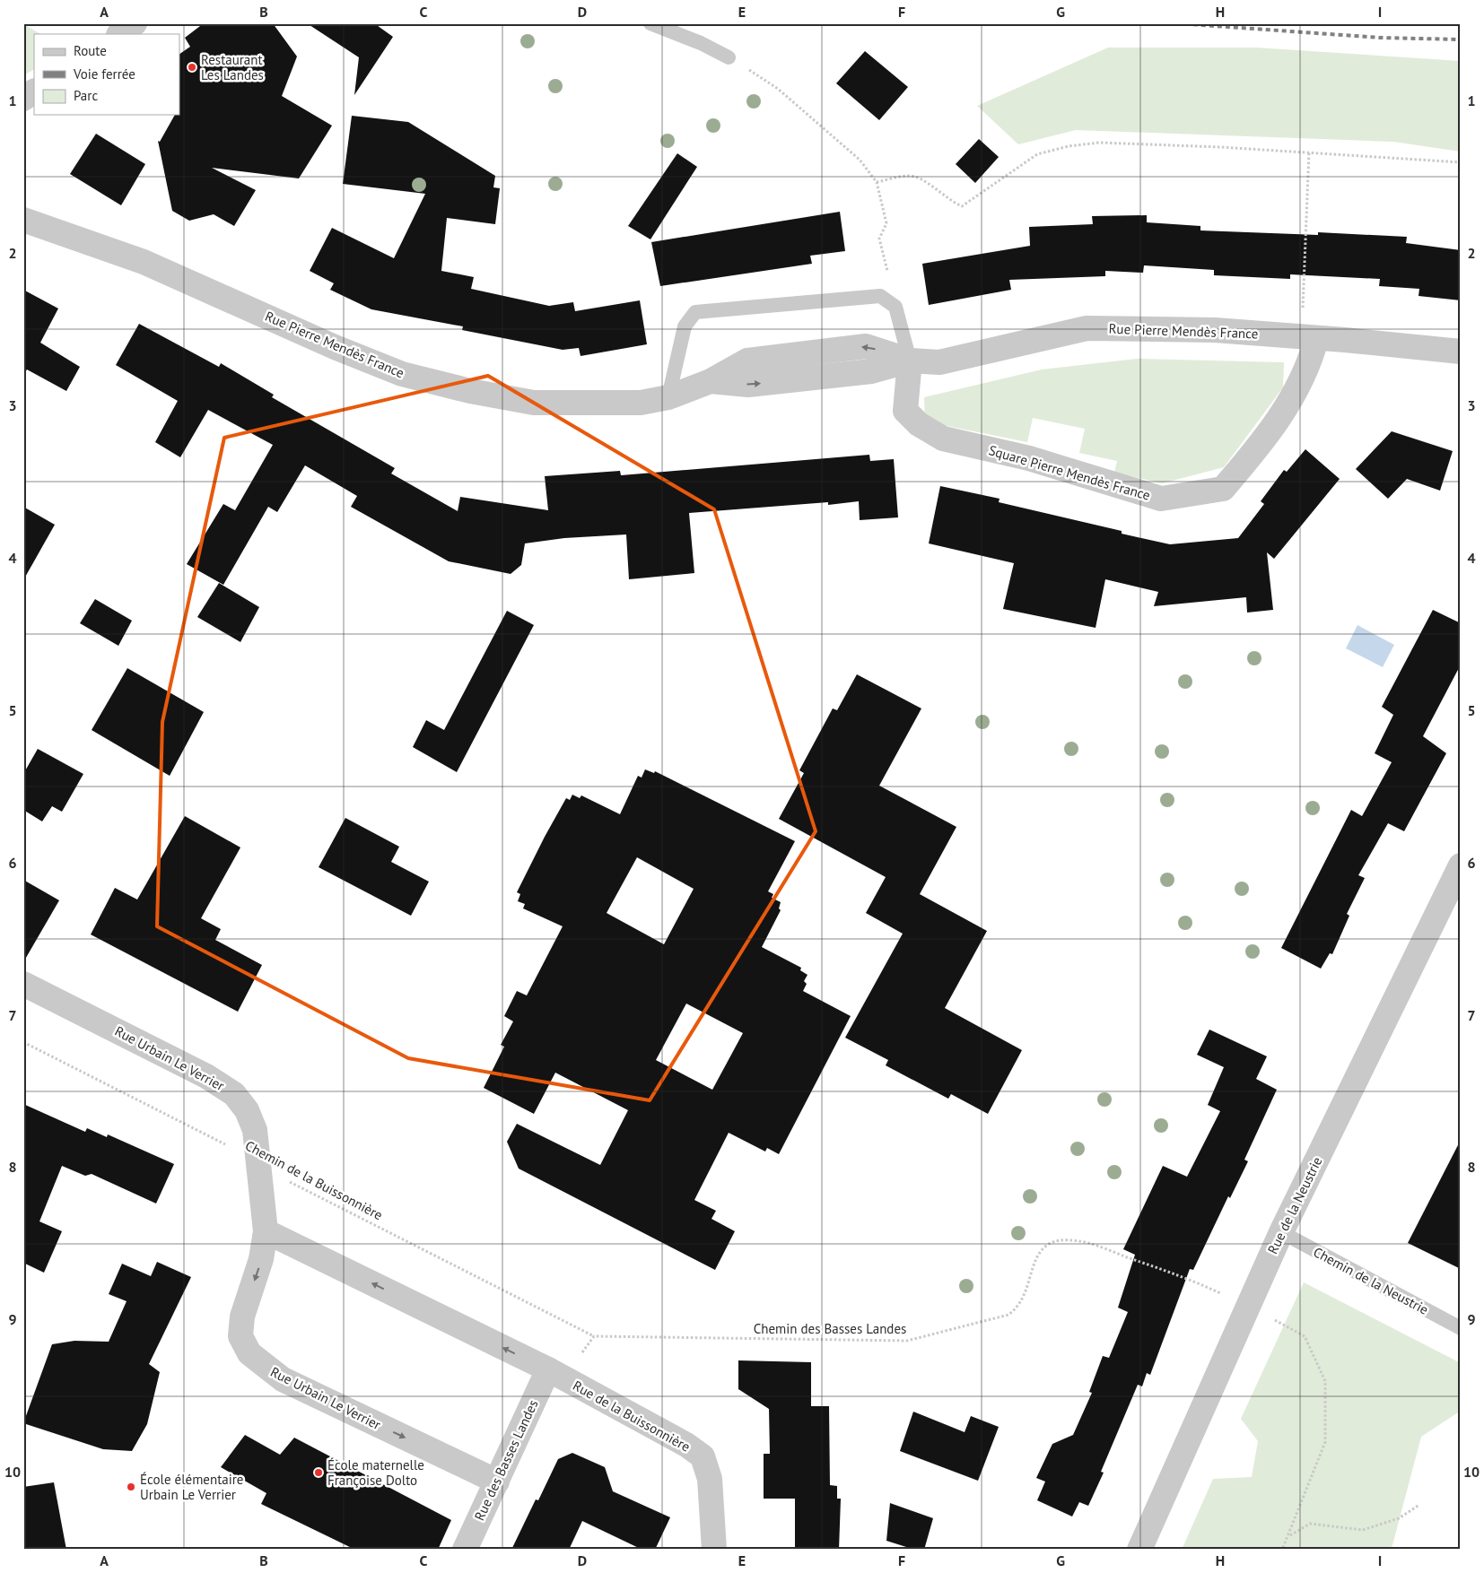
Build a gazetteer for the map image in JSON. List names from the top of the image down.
{
  "streets": {
    "street": [
      "Rue Pierre Mendès France",
      "Square Pierre Mendès France",
      "Rue Urbain Le Verrier",
      "Rue de la Neustrie",
      "Rue de la Buissonnière",
      "Rue des Basses Landes"
    ],
    "lane": ["Chemin de la Neustrie"],
    "path": ["Chemin de la Buissonnière", "Chemin des Basses Landes"]
  },
  "crossings": [
    ["Rue Pierre Mendès France", "Square Pierre Mendès France"],
    ["Rue Urbain Le Verrier", "Chemin de la Buissonnière"],
    ["Rue Urbain Le Verrier", "Rue des Basses Landes"],
    ["Chemin de la Buissonnière", "Chemin des Basses Landes"],
    ["Rue de la Neustrie", "Chemin de la Neustrie"],
    ["Rue de la Neustrie", "Chemin des Basses Landes"],
    ["Rue de la Buissonnière", "Rue des Basses Landes"]
  ],
  "places": ["Restaurant Les Landes", "École maternelle Françoise Dolto", "École élémentaire Urbain Le Verrier"],
  "legend": ["Route", "Voie ferrée", "Parc"],
  "grid": {
    "columns": [
      "A",
      "B",
      "C",
      "D",
      "E",
      "F",
      "G",
      "H",
      "I"
    ],
    "rows": [
      "1",
      "2",
      "3",
      "4",
      "5",
      "6",
      "7",
      "8",
      "9",
      "10"
    ]
  }
}
